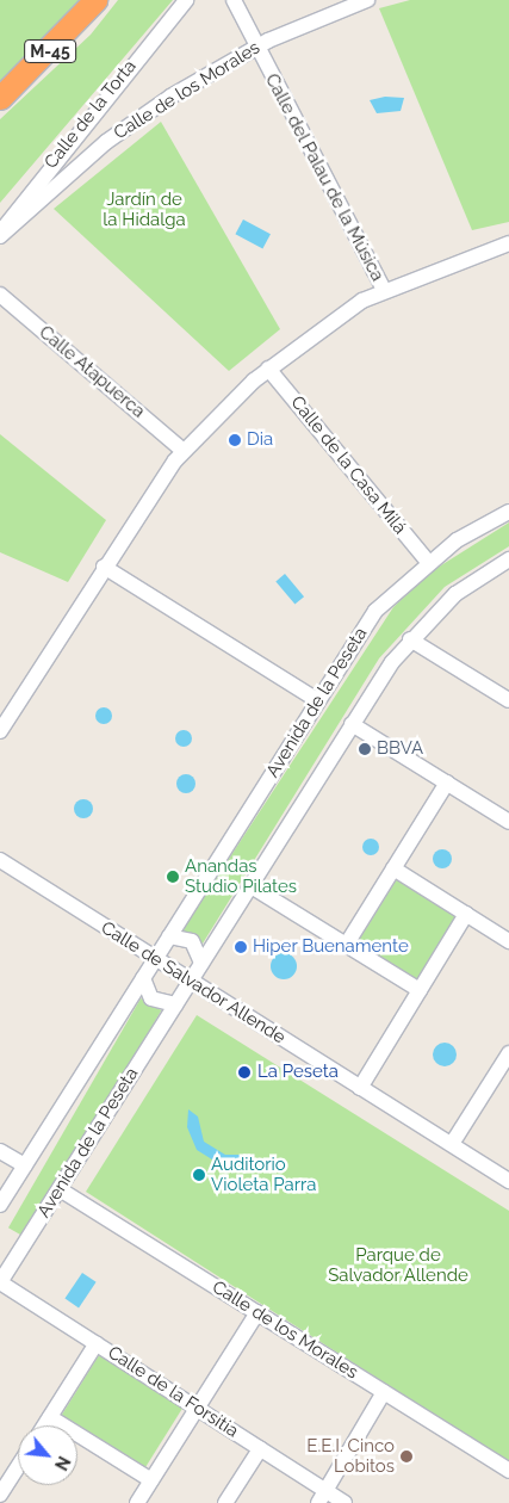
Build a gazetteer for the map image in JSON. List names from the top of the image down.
{
  "streets": {
    "highway": ["M-45"],
    "street": [
      "Calle de los Morales",
      "Calle de la Torta",
      "Calle del Palau de la Música",
      "Calle Atapuerca",
      "Calle de la Casa Milá",
      "Avenida de la Peseta",
      "Calle de Salvador Allende",
      "Calle de la Forsitia"
    ]
  },
  "crossings": [
    ["Calle de los Morales", "Calle de la Torta"],
    ["Calle de los Morales", "Calle del Palau de la Música"],
    ["Calle de los Morales", "Avenida de la Peseta"],
    ["Calle de la Casa Milá", "Avenida de la Peseta"],
    ["Avenida de la Peseta", "Calle de Salvador Allende"],
    ["Avenida de la Peseta", "Calle de la Forsitia"]
  ],
  "parks": ["Jardín de la Hidalga", "Parque de Salvador Allende"],
  "places": [
    "Dia",
    "BBVA",
    "Anandas Studio Pilates",
    "Hiper Buenamente",
    "La Peseta",
    "Auditorio Violeta Parra",
    "E.E.I. Cinco Lobitos"
  ],
  "north": "bottom right"
}
